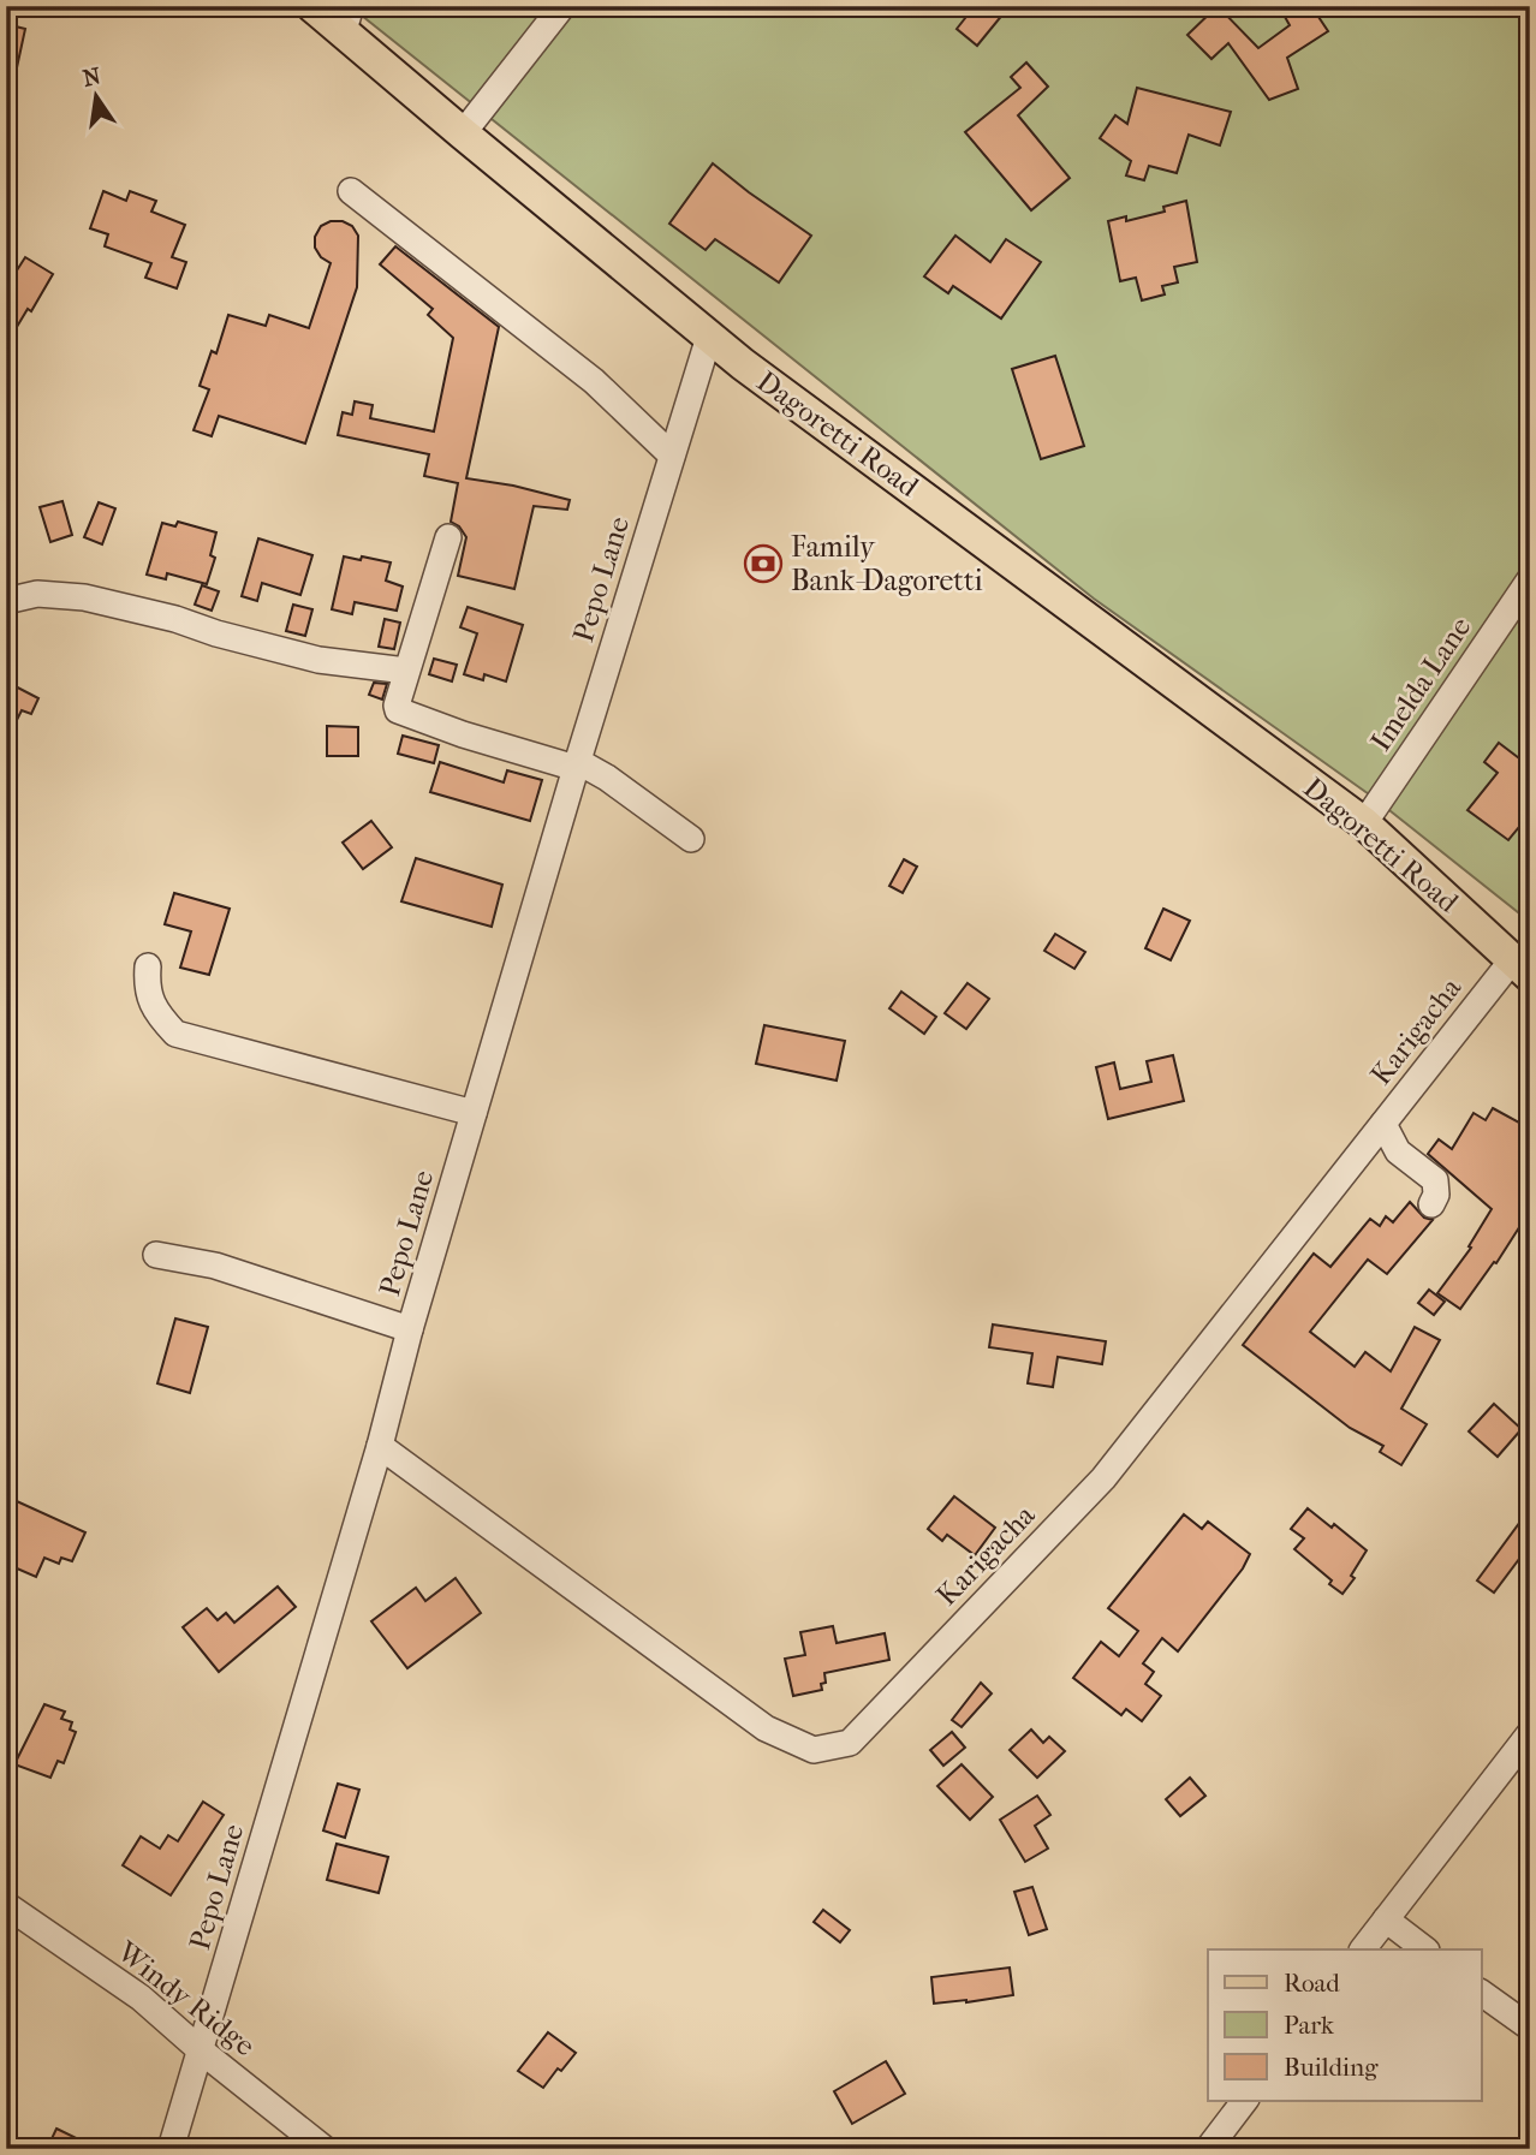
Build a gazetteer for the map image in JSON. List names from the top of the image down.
{
  "streets": {
    "main road": ["Dagoretti Road"],
    "street": [
      "Pepo Lane",
      "Imelda Lane",
      "Karigacha",
      "Windy Ridge"
    ]
  },
  "crossings": [
    ["Dagoretti Road", "Pepo Lane"],
    ["Dagoretti Road", "Imelda Lane"],
    ["Dagoretti Road", "Karigacha"],
    ["Pepo Lane", "Karigacha"],
    ["Pepo Lane", "Windy Ridge"]
  ],
  "places": {
    "bank": ["Family Bank-Dagoretti"]
  },
  "legend": ["Road", "Park", "Building"],
  "north": "top"
}
